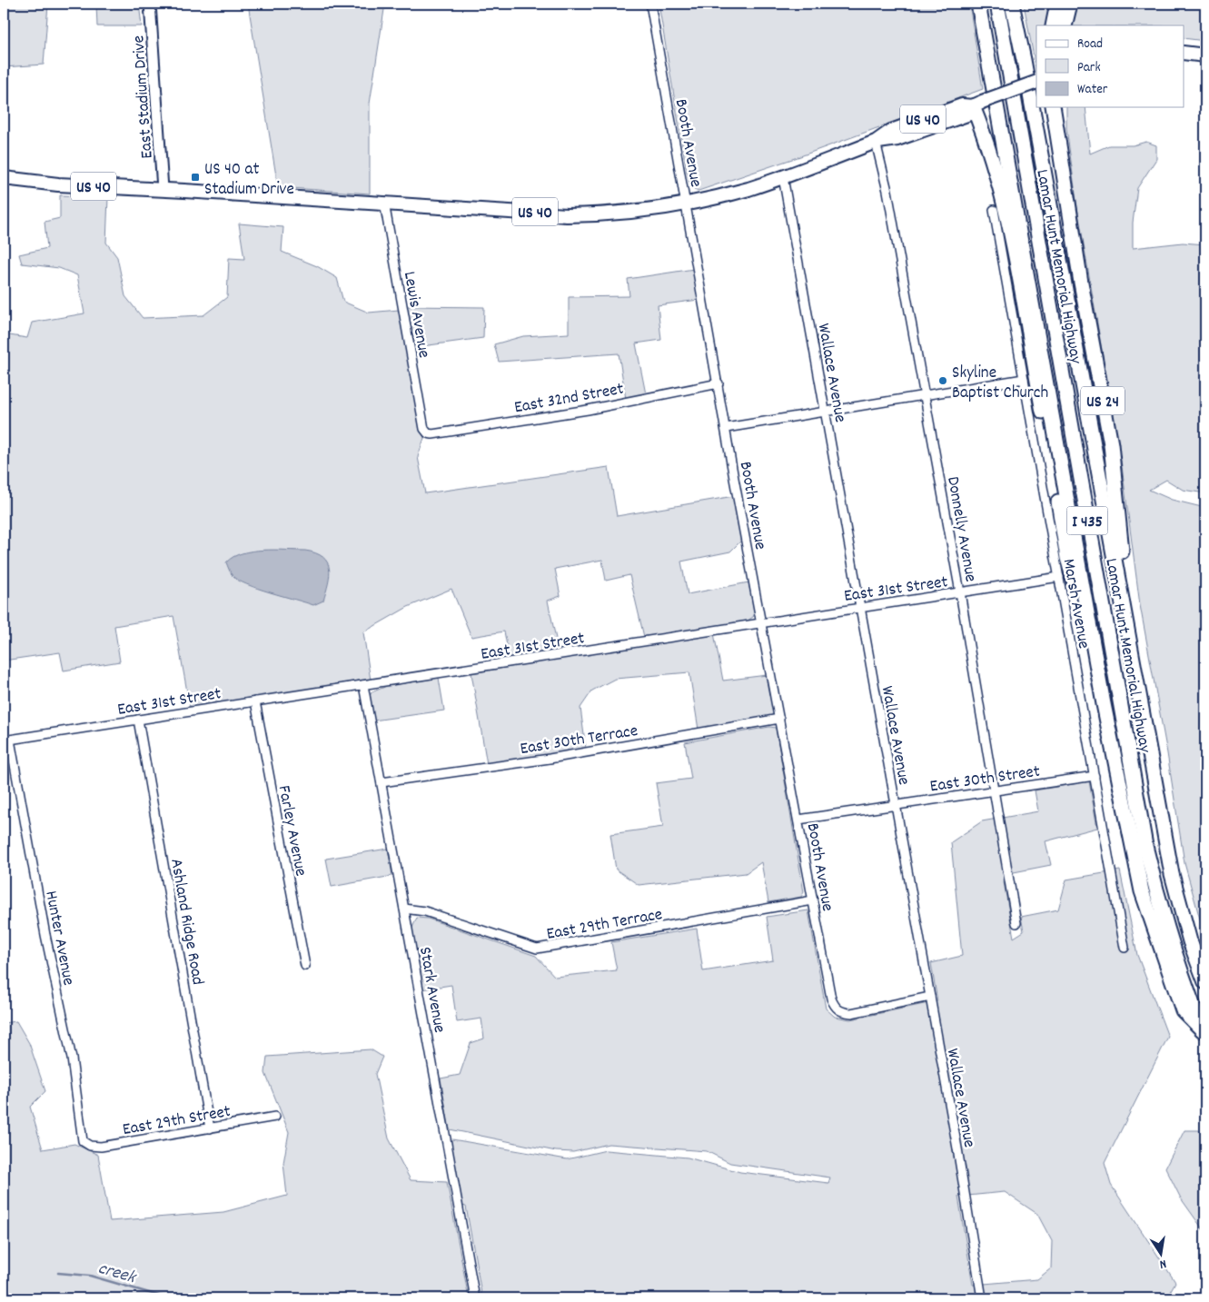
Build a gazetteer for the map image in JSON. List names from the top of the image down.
{
  "streets": {
    "highway": ["Lamar Hunt Memorial Highway", "US 24", "I 435"],
    "main road": ["East Stadium Drive", "US 40"],
    "street": [
      "Booth Avenue",
      "Lewis Avenue",
      "Wallace Avenue",
      "East 32nd Street",
      "Donnelly Avenue",
      "East 31st Street",
      "Marsh Avenue",
      "East 30th Terrace",
      "East 30th Street",
      "Farley Avenue",
      "Ashland Ridge Road",
      "East 29th Terrace",
      "Hunter Avenue",
      "Stark Avenue",
      "East 29th Street"
    ]
  },
  "crossings": [
    ["East Stadium Drive", "US 40"],
    ["US 40", "Booth Avenue"],
    ["US 40", "Lewis Avenue"],
    ["US 40", "Wallace Avenue"],
    ["US 40", "Donnelly Avenue"],
    ["Booth Avenue", "Wallace Avenue"],
    ["Booth Avenue", "East 32nd Street"],
    ["Booth Avenue", "East 31st Street"],
    ["Booth Avenue", "East 30th Terrace"],
    ["Booth Avenue", "East 30th Street"],
    ["Booth Avenue", "East 29th Terrace"],
    ["Lamar Hunt Memorial Highway", "US 24"],
    ["Lewis Avenue", "East 32nd Street"],
    ["Wallace Avenue", "East 31st Street"],
    ["Wallace Avenue", "East 30th Street"],
    ["Donnelly Avenue", "East 31st Street"],
    ["Donnelly Avenue", "East 30th Street"],
    ["East 31st Street", "Marsh Avenue"],
    ["East 31st Street", "Farley Avenue"],
    ["East 31st Street", "Ashland Ridge Road"],
    ["East 31st Street", "Hunter Avenue"],
    ["East 31st Street", "Stark Avenue"],
    ["Marsh Avenue", "East 30th Street"],
    ["East 30th Terrace", "Stark Avenue"],
    ["Ashland Ridge Road", "East 29th Street"],
    ["East 29th Terrace", "Stark Avenue"],
    ["Hunter Avenue", "East 29th Street"]
  ],
  "water": ["creek"],
  "places": {
    "transit": ["US 40 at Stadium Drive"],
    "other": ["Skyline Baptist Church"]
  },
  "legend": ["Road", "Park", "Water"],
  "north": "bottom"
}
